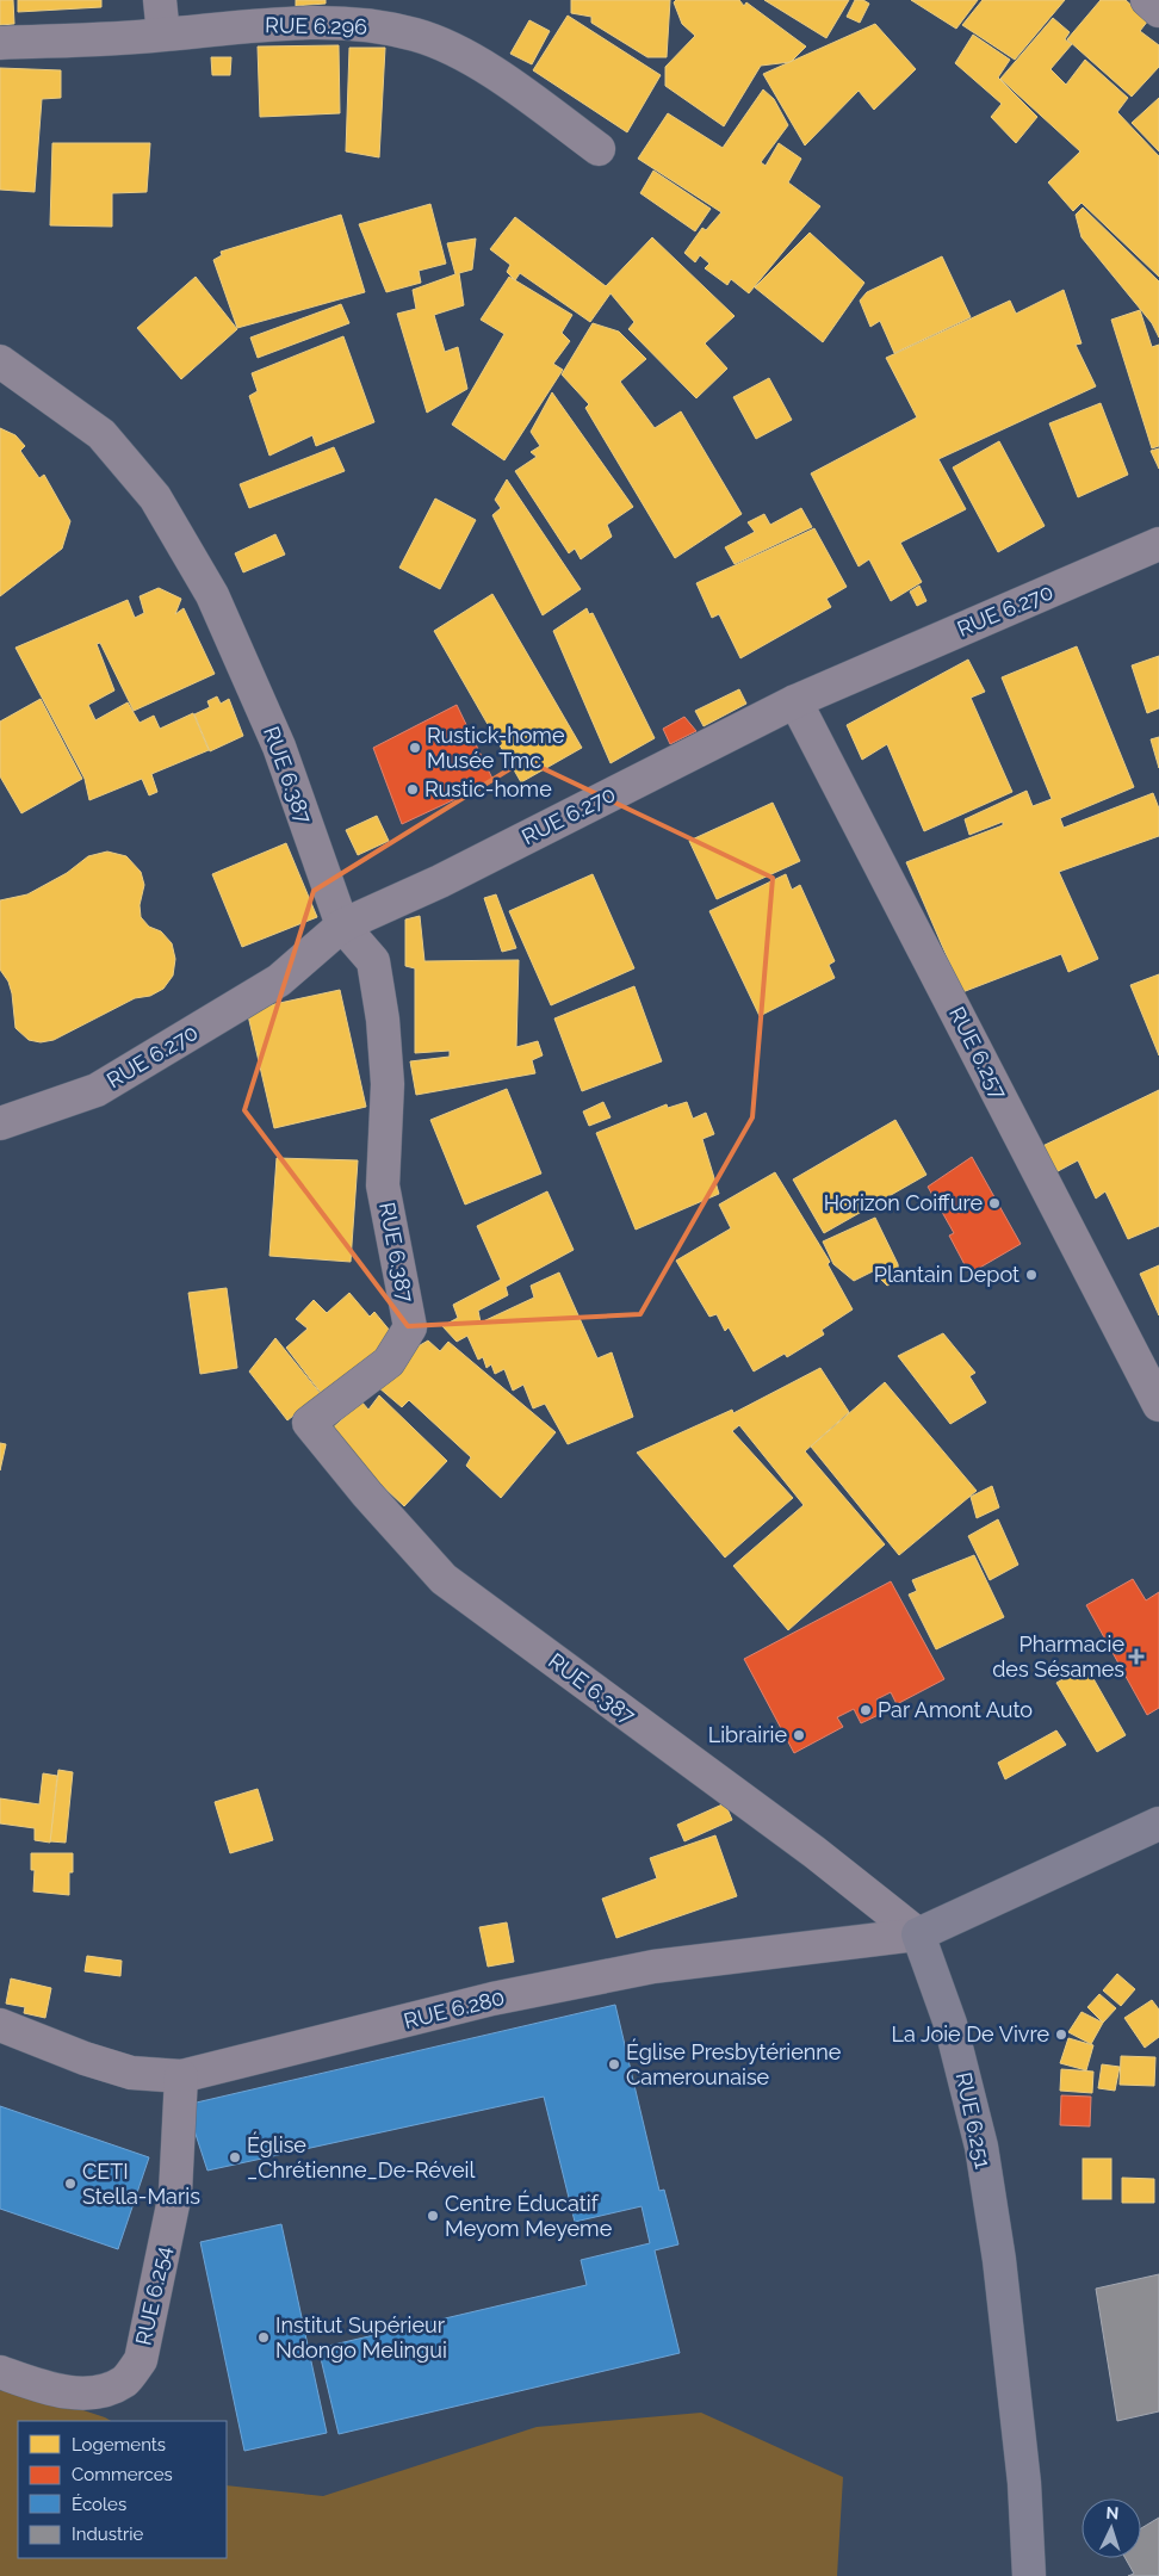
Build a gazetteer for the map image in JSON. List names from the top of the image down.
{
  "streets": {
    "main road": ["RUE 6.251"],
    "street": [
      "RUE 6.296",
      "RUE 6.270",
      "RUE 6.387",
      "RUE 6.257",
      "RUE 6.280",
      "RUE 6.254"
    ]
  },
  "crossings": [
    ["RUE 6.270", "RUE 6.387"],
    ["RUE 6.270", "RUE 6.257"],
    ["RUE 6.387", "RUE 6.280"],
    ["RUE 6.387", "RUE 6.251"],
    ["RUE 6.280", "RUE 6.251"],
    ["RUE 6.280", "RUE 6.254"]
  ],
  "places": {
    "other": [
      "Rustick-home Musée Tmc",
      "Rustic-home",
      "Horizon Coiffure",
      "Plantain Depot",
      "Par Amont Auto",
      "Librairie",
      "La Joie De Vivre",
      "Église Presbytérienne Camerounaise",
      "Église _Chrétienne_De-Réveil",
      "CETI Stella-Maris",
      "Centre Éducatif Meyom Meyeme",
      "Institut Supérieur Ndongo Melingui"
    ],
    "health": ["Pharmacie des Sésames"]
  },
  "legend": [
    "Logements",
    "Commerces",
    "Écoles",
    "Industrie"
  ],
  "north": "top"
}
